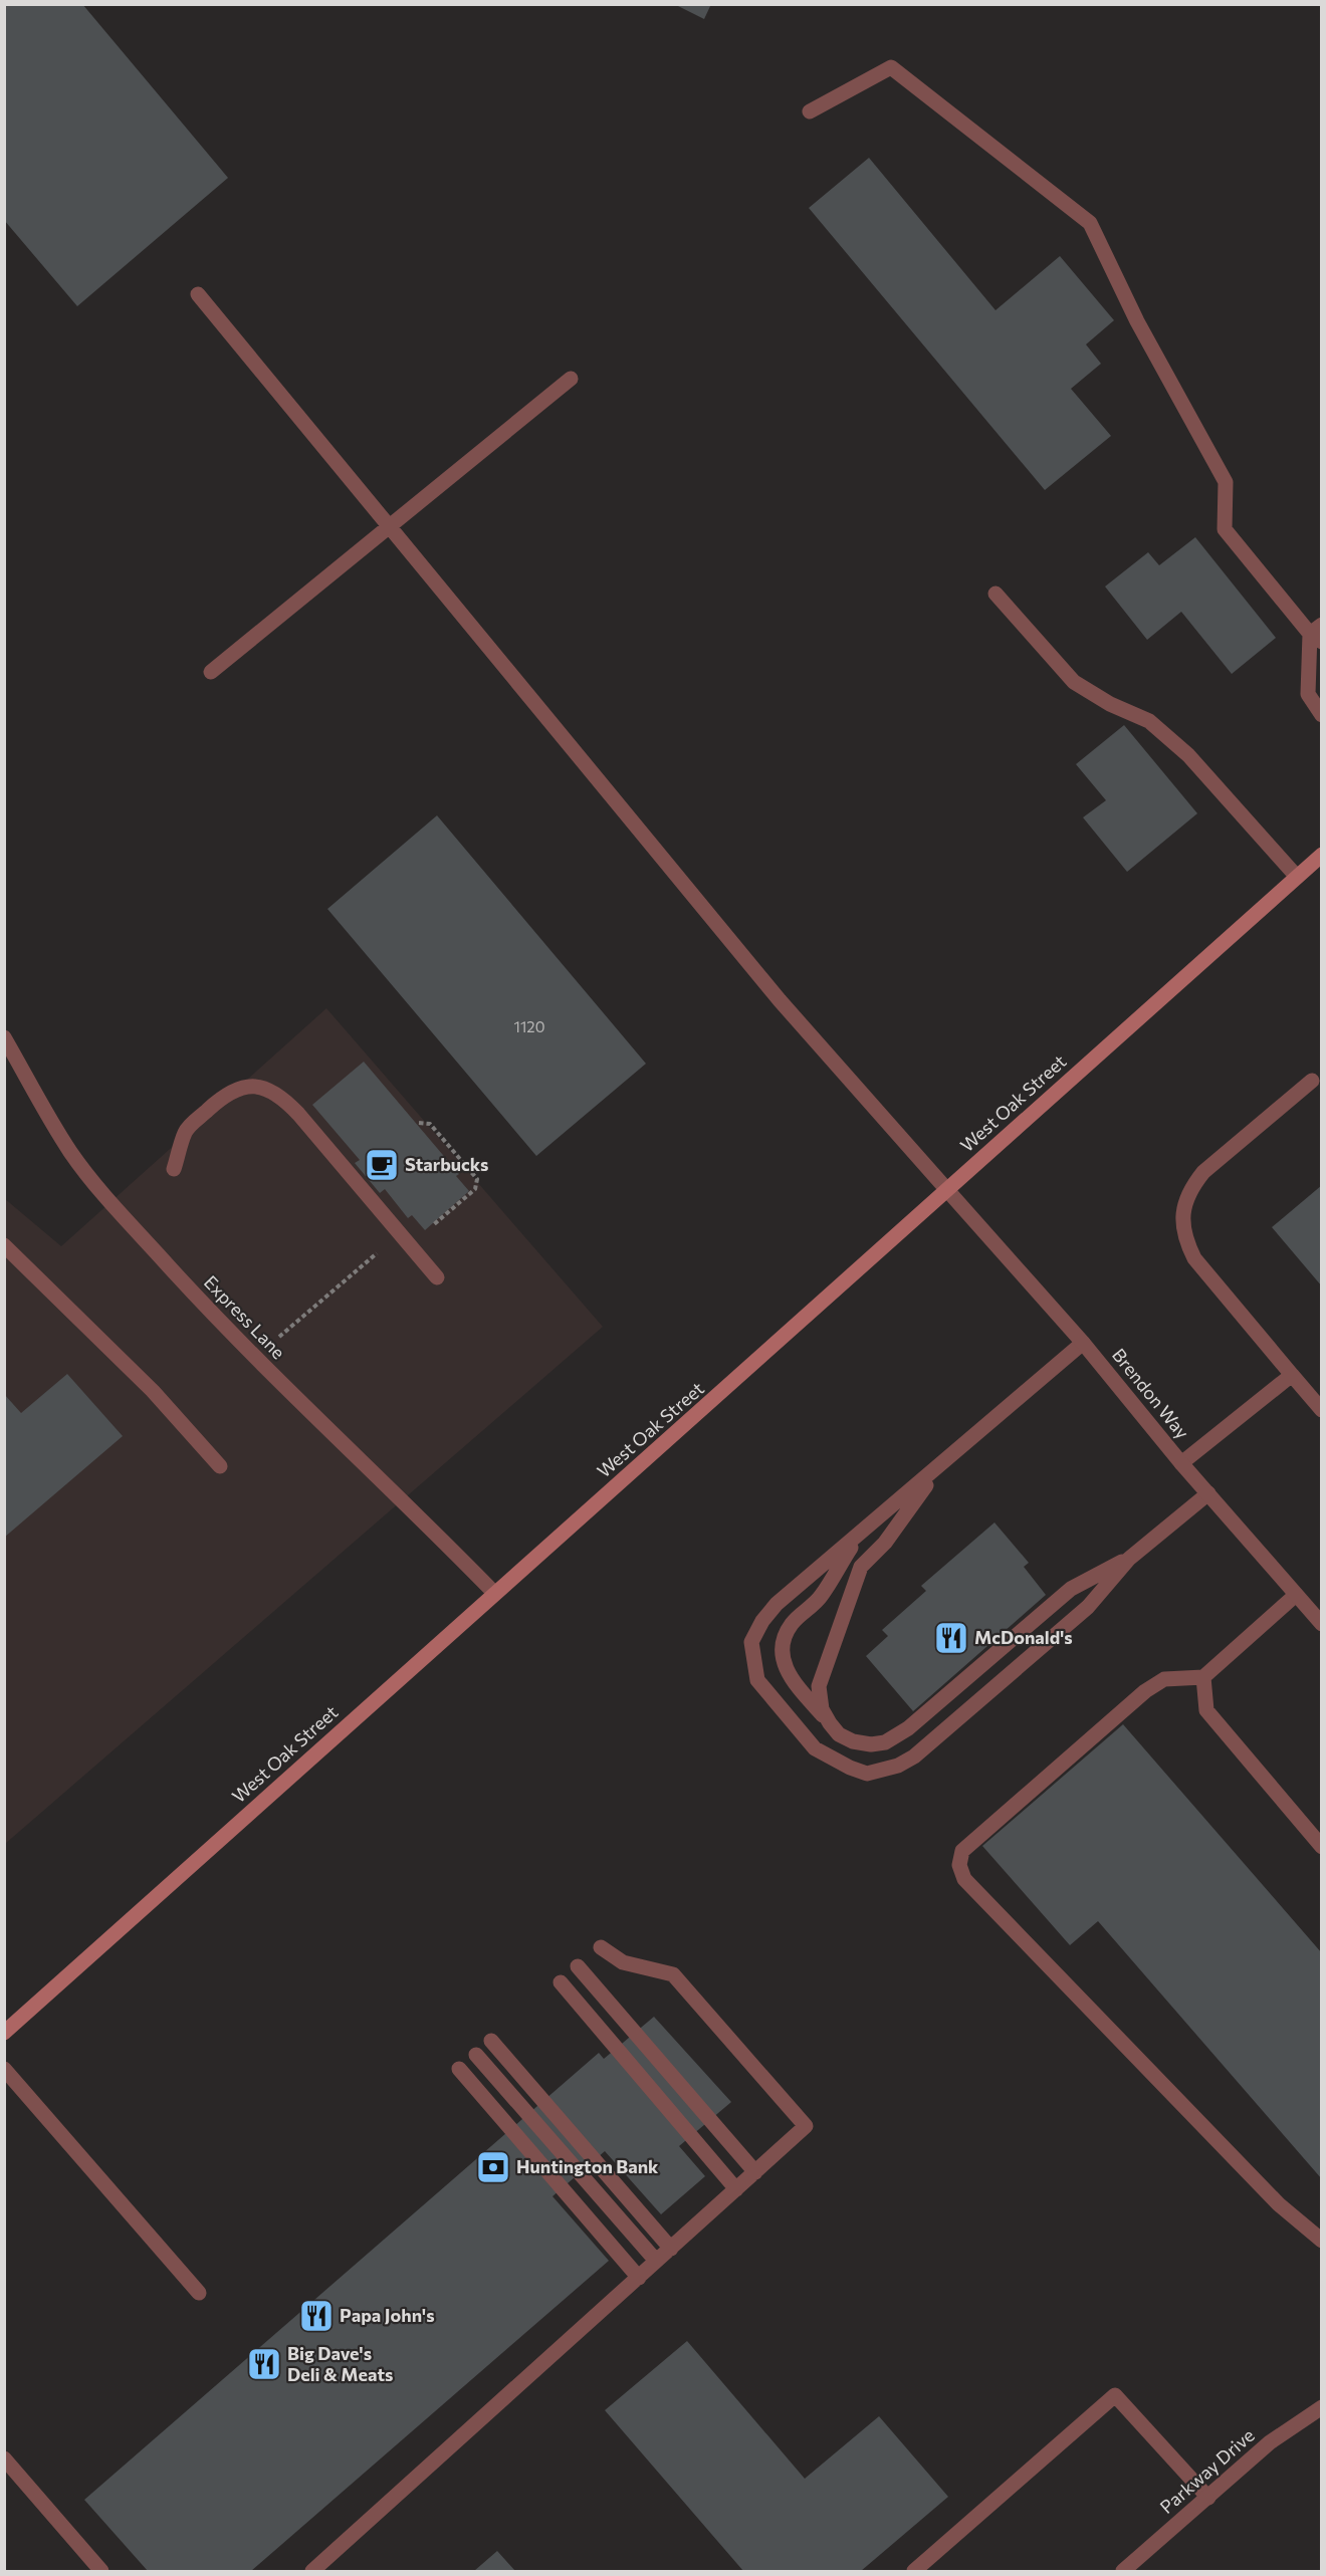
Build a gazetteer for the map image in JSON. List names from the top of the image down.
{
  "streets": {
    "main road": ["West Oak Street"],
    "street": ["Express Lane", "Brendon Way", "Parkway Drive"]
  },
  "crossings": [
    ["West Oak Street", "Express Lane"],
    ["West Oak Street", "Brendon Way"]
  ],
  "places": {
    "cafe": ["Starbucks"],
    "restaurant": ["McDonald's", "Papa John's", "Big Dave's Deli & Meats"],
    "bank": ["Huntington Bank"]
  },
  "house_numbers": ["1120"]
}
